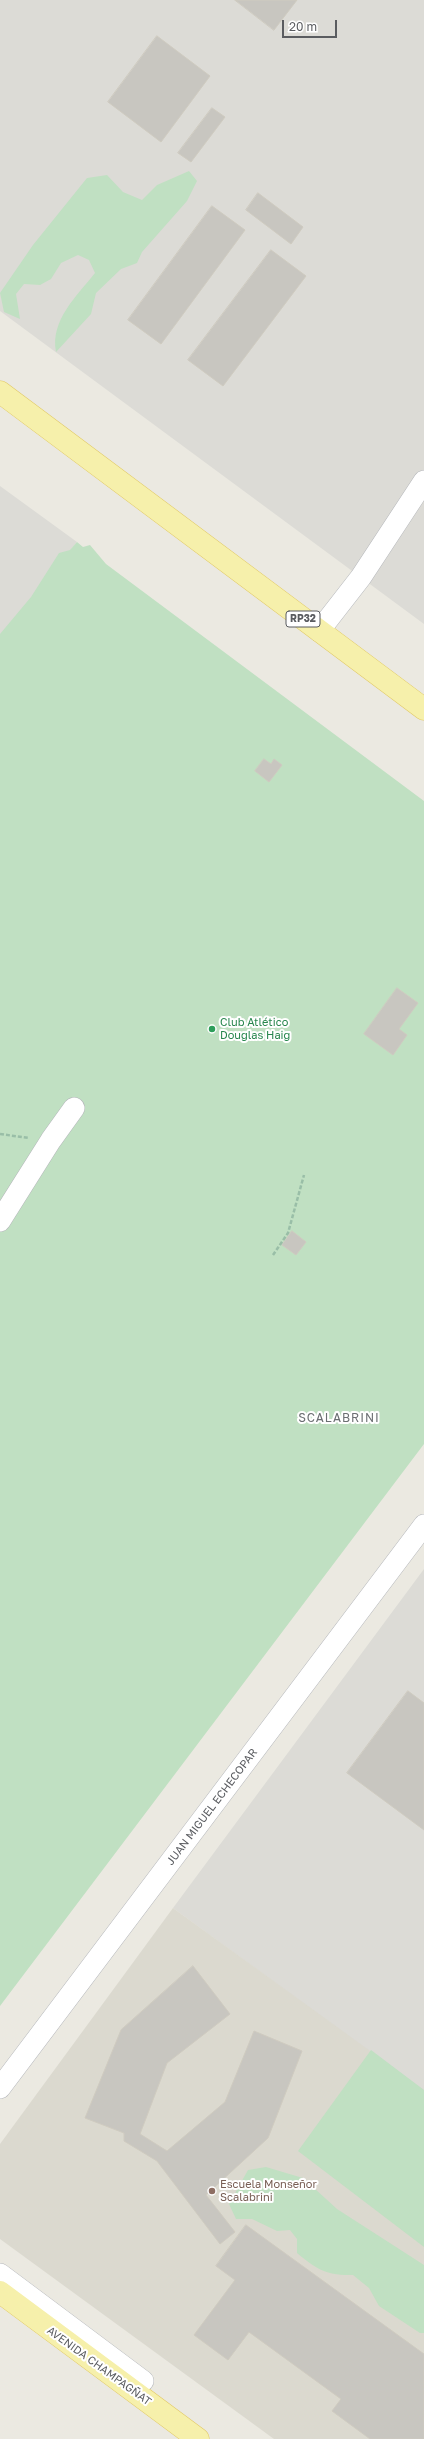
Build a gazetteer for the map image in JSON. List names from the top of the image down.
{
  "streets": {
    "main road": ["RP32", "AVENIDA CHAMPAGÑAT"],
    "street": ["JUAN MIGUEL ECHECOPAR"]
  },
  "districts": ["SCALABRINI"],
  "places": ["Club Atlético Douglas Haig", "Escuela Monseñor Scalabrini"],
  "scale_bar": "20 m"
}
